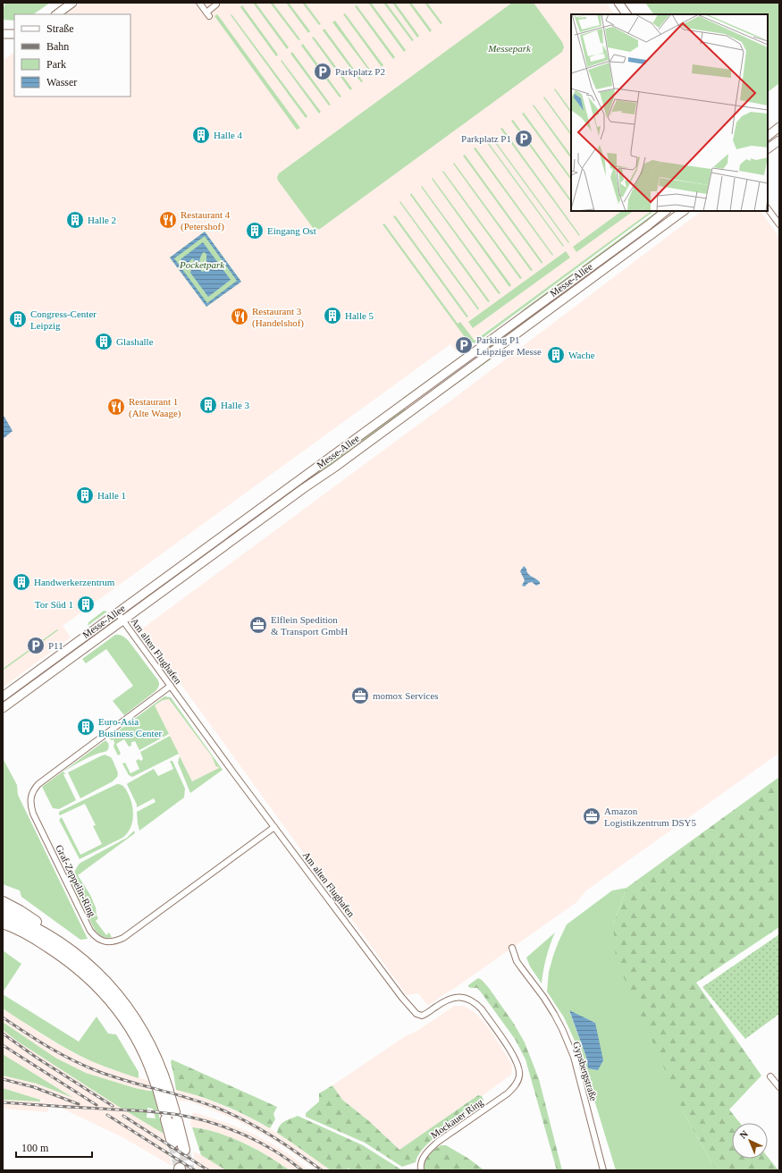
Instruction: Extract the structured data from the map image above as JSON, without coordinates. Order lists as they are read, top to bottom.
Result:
{
  "streets": {
    "main road": ["Messe-Allee"],
    "street": [
      "Am alten Flughafen",
      "Graf-Zeppelin-Ring",
      "Gypsbergstraße",
      "Mockauer Ring"
    ]
  },
  "crossings": [
    ["Messe-Allee", "Am alten Flughafen"],
    ["Am alten Flughafen", "Graf-Zeppelin-Ring"],
    ["Am alten Flughafen", "Mockauer Ring"]
  ],
  "parks": ["Messepark", "Pocketpark"],
  "places": {
    "parking": [
      "Parkplatz P2",
      "Parkplatz P1",
      "Parking P1 Leipziger Messe",
      "P11"
    ],
    "building": [
      "Halle 4",
      "Halle 2",
      "Eingang Ost",
      "Halle 5",
      "Congress-Center Leipzig",
      "Glashalle",
      "Wache",
      "Halle 3",
      "Halle 1",
      "Handwerkerzentrum",
      "Tor Süd 1",
      "Euro-Asia Business Center"
    ],
    "restaurant": ["Restaurant 4 (Petershof)", "Restaurant 3 (Handelshof)", "Restaurant 1 (Alte Waage)"],
    "office": ["Elflein Spedition & Transport GmbH", "momox Services", "Amazon Logistikzentrum DSY5"]
  },
  "legend": [
    "Straße",
    "Bahn",
    "Park",
    "Wasser"
  ],
  "scale_bar": "100 m",
  "north": "top left"
}
